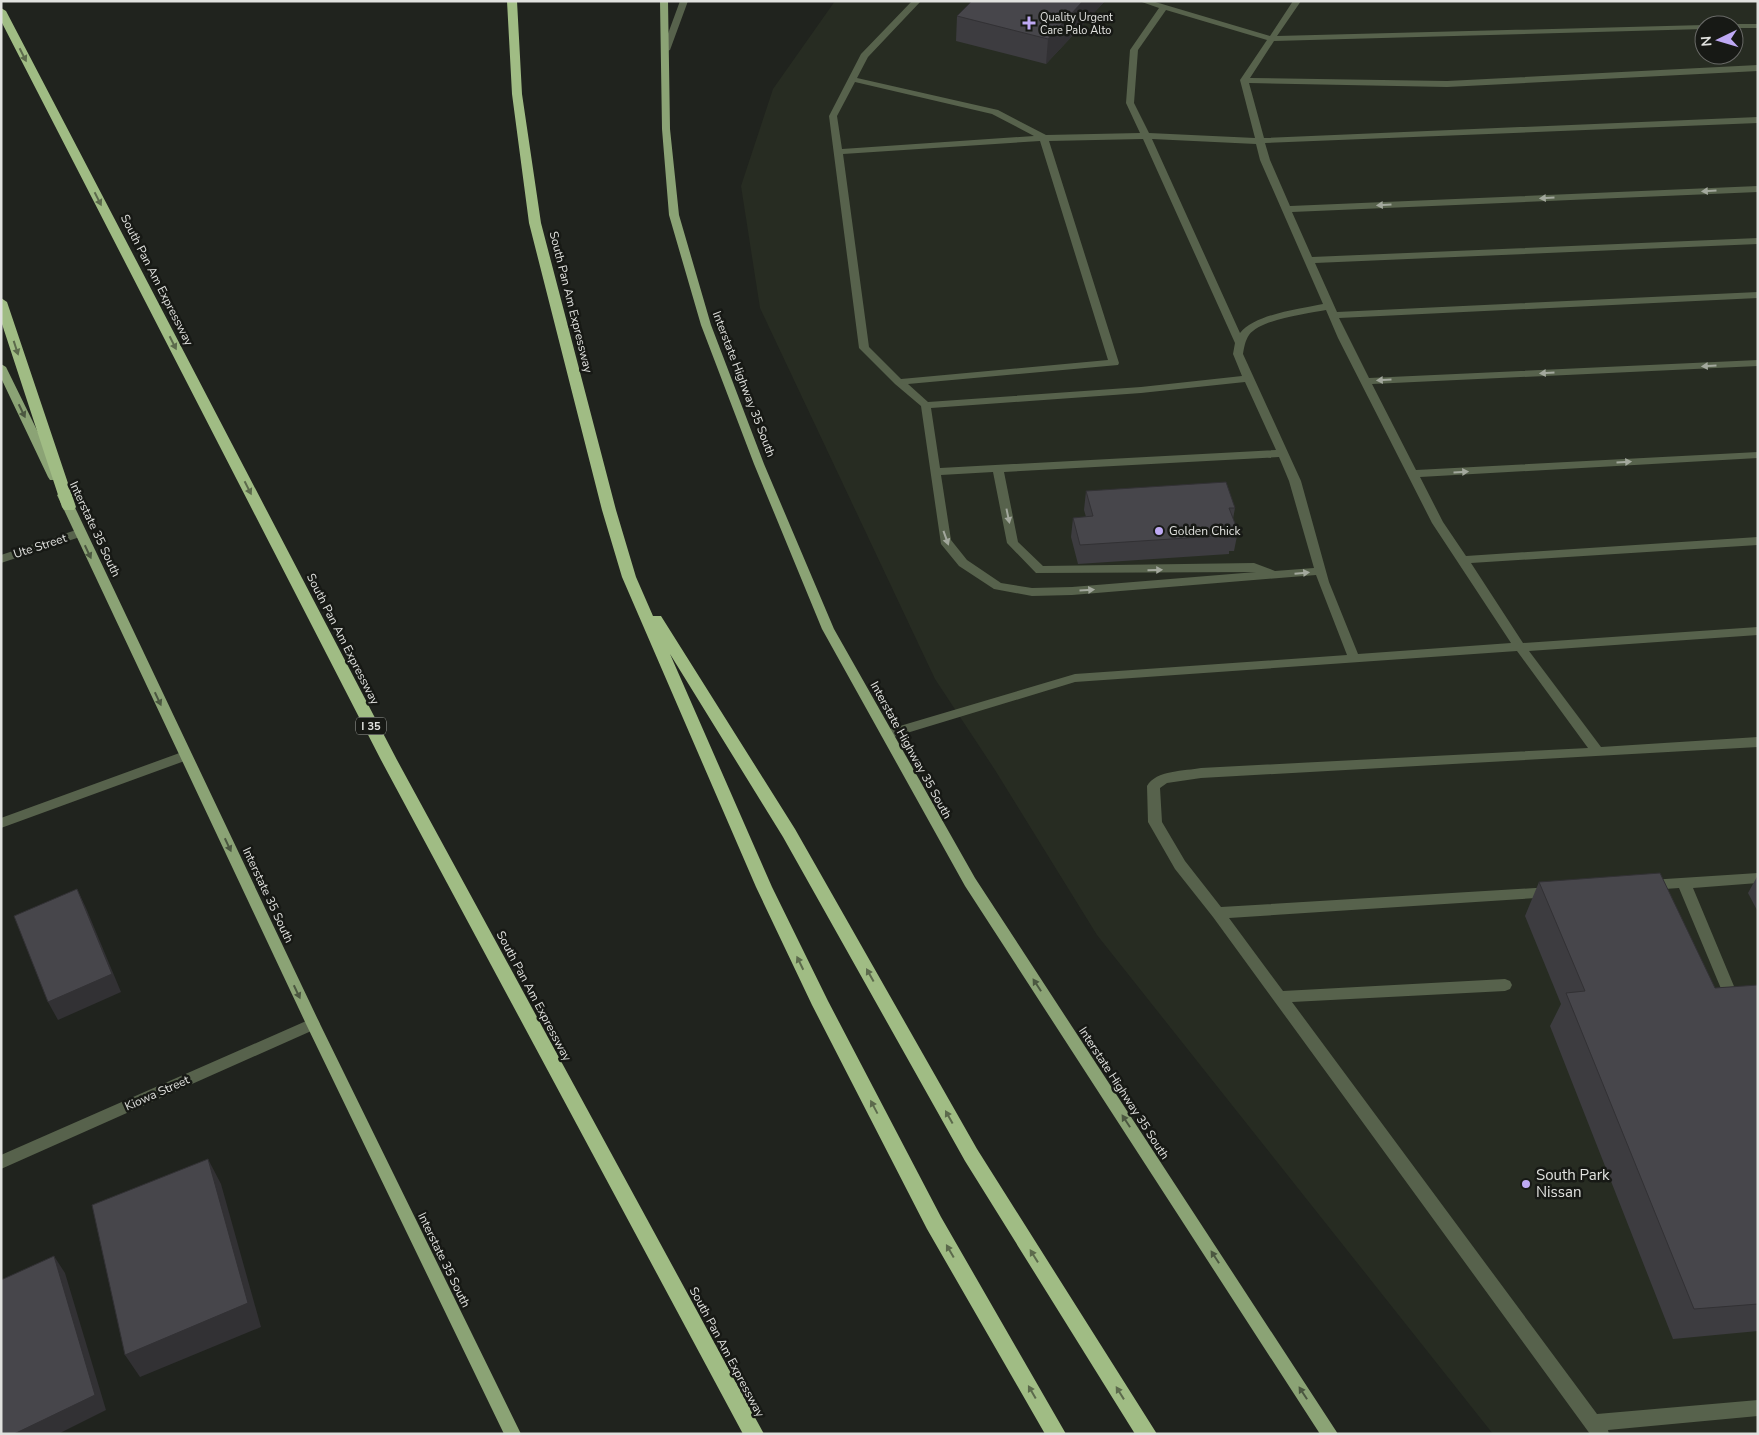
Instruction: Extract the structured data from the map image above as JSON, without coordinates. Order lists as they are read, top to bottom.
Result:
{
  "streets": {
    "highway": ["South Pan Am Expressway", "I 35"],
    "main road": ["Interstate Highway 35 South", "Interstate 35 South"],
    "street": ["Ute Street", "Kiowa Street"]
  },
  "crossings": [
    ["Interstate 35 South", "Ute Street"],
    ["Interstate 35 South", "Kiowa Street"]
  ],
  "one_way": ["Interstate Highway 35 South", "Interstate 35 South"],
  "places": {
    "health": ["Quality Urgent Care Palo Alto"],
    "other": ["Golden Chick", "South Park Nissan"]
  },
  "north": "left"
}
